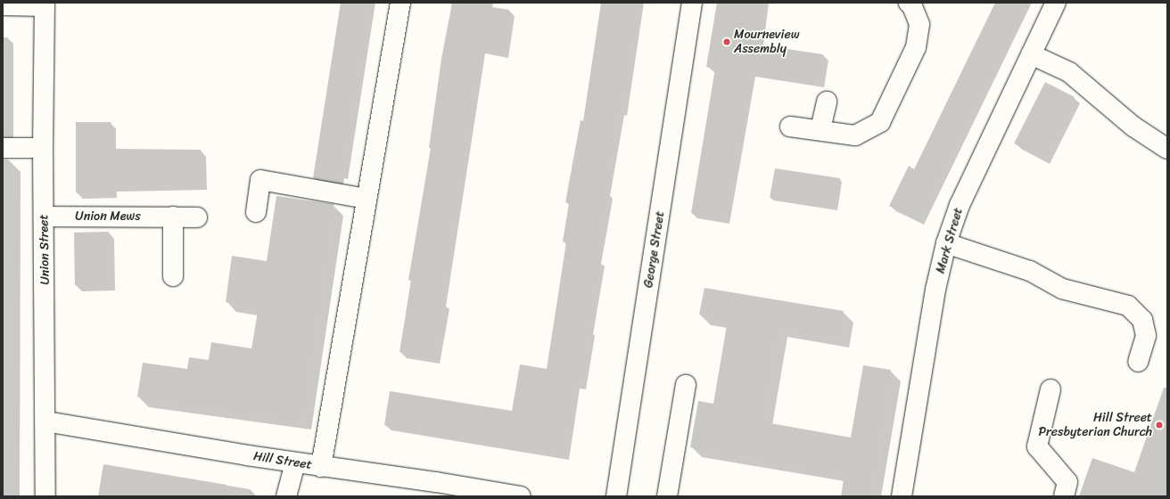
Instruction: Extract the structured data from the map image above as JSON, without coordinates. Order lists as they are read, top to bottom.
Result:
{
  "streets": {
    "street": [
      "Union Mews",
      "Mark Street",
      "Union Street",
      "George Street",
      "Hill Street"
    ]
  },
  "crossings": [
    ["Union Mews", "Union Street"],
    ["Union Street", "Hill Street"]
  ],
  "places": ["Mourneview Assembly", "Hill Street Presbyterian Church"]
}
